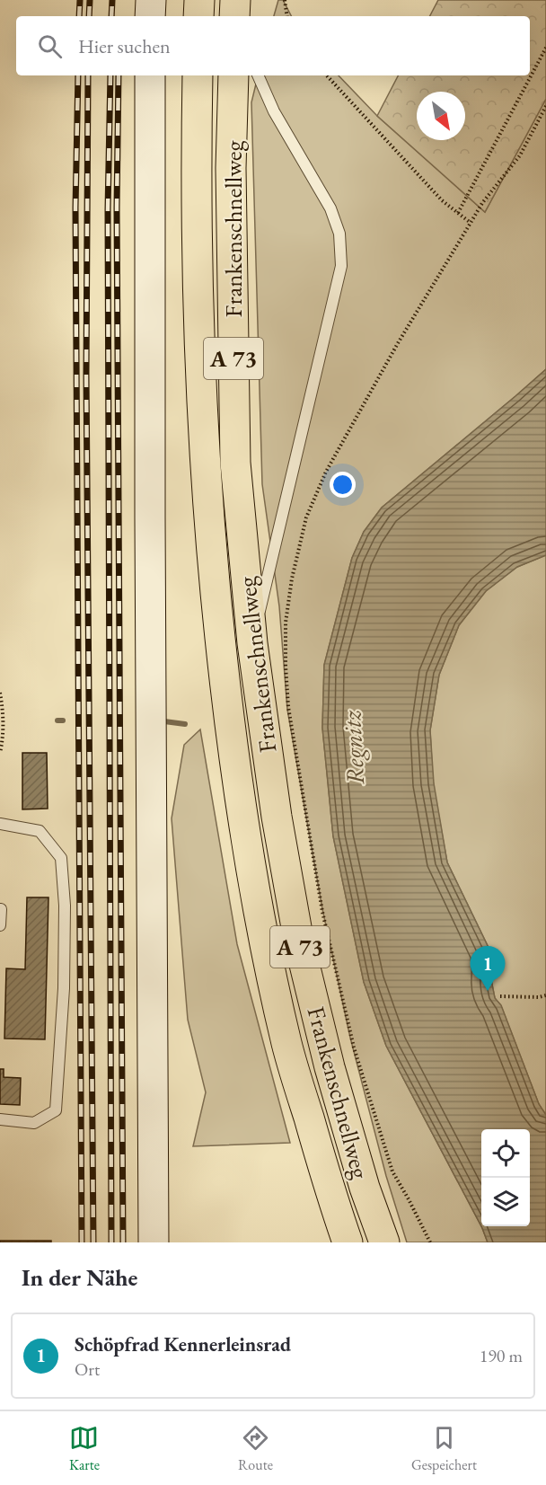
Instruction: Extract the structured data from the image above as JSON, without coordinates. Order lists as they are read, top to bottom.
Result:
{
  "streets": {
    "highway": ["Frankenschnellweg", "A 73"]
  },
  "water": ["Regnitz"],
  "north": "bottom right",
  "page": {
    "search": "Hier suchen",
    "pins": "1",
    "heading": "In der Nähe",
    "list": [
      {
        "mark": "1",
        "name": "Schöpfrad Kennerleinsrad",
        "note": "Ort",
        "value": "190 m"
      }
    ],
    "nav": ["Karte", "Route", "Gespeichert"]
  }
}
